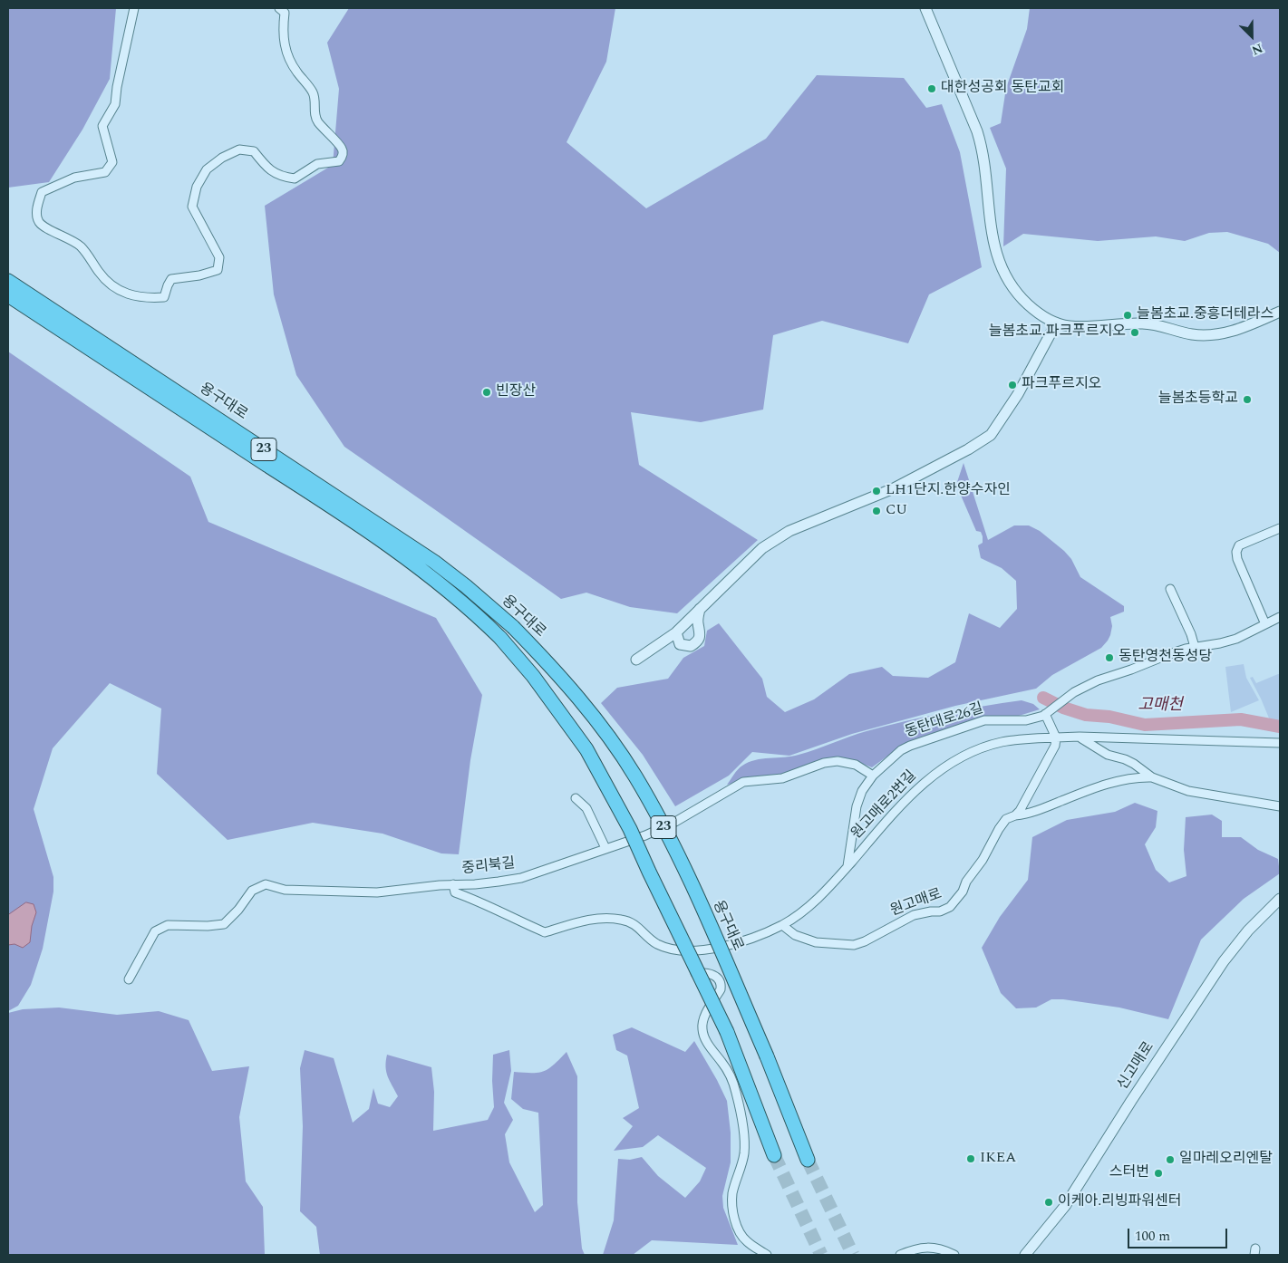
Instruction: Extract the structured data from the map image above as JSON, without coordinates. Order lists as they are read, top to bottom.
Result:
{
  "streets": {
    "highway": ["용구대로", "23"],
    "street": [
      "동탄대로26길",
      "원고매로2번길",
      "중리북길",
      "원고매로",
      "신고매로"
    ]
  },
  "crossings": [
    ["동탄대로26길", "원고매로2번길"],
    ["동탄대로26길", "중리북길"],
    ["원고매로2번길", "원고매로"]
  ],
  "water": ["고매천"],
  "places": [
    "대한성공회 동탄교회",
    "늘봄초교.중흥더테라스",
    "늘봄초교.파크푸르지오",
    "파크푸르지오",
    "빈장산",
    "늘봄초등학교",
    "LH1단지.한양수자인",
    "CU",
    "동탄영천동성당",
    "IKEA",
    "일마레오리엔탈",
    "스터번",
    "이케아.리빙파워센터"
  ],
  "scale_bar": "100 m",
  "north": "bottom right"
}
